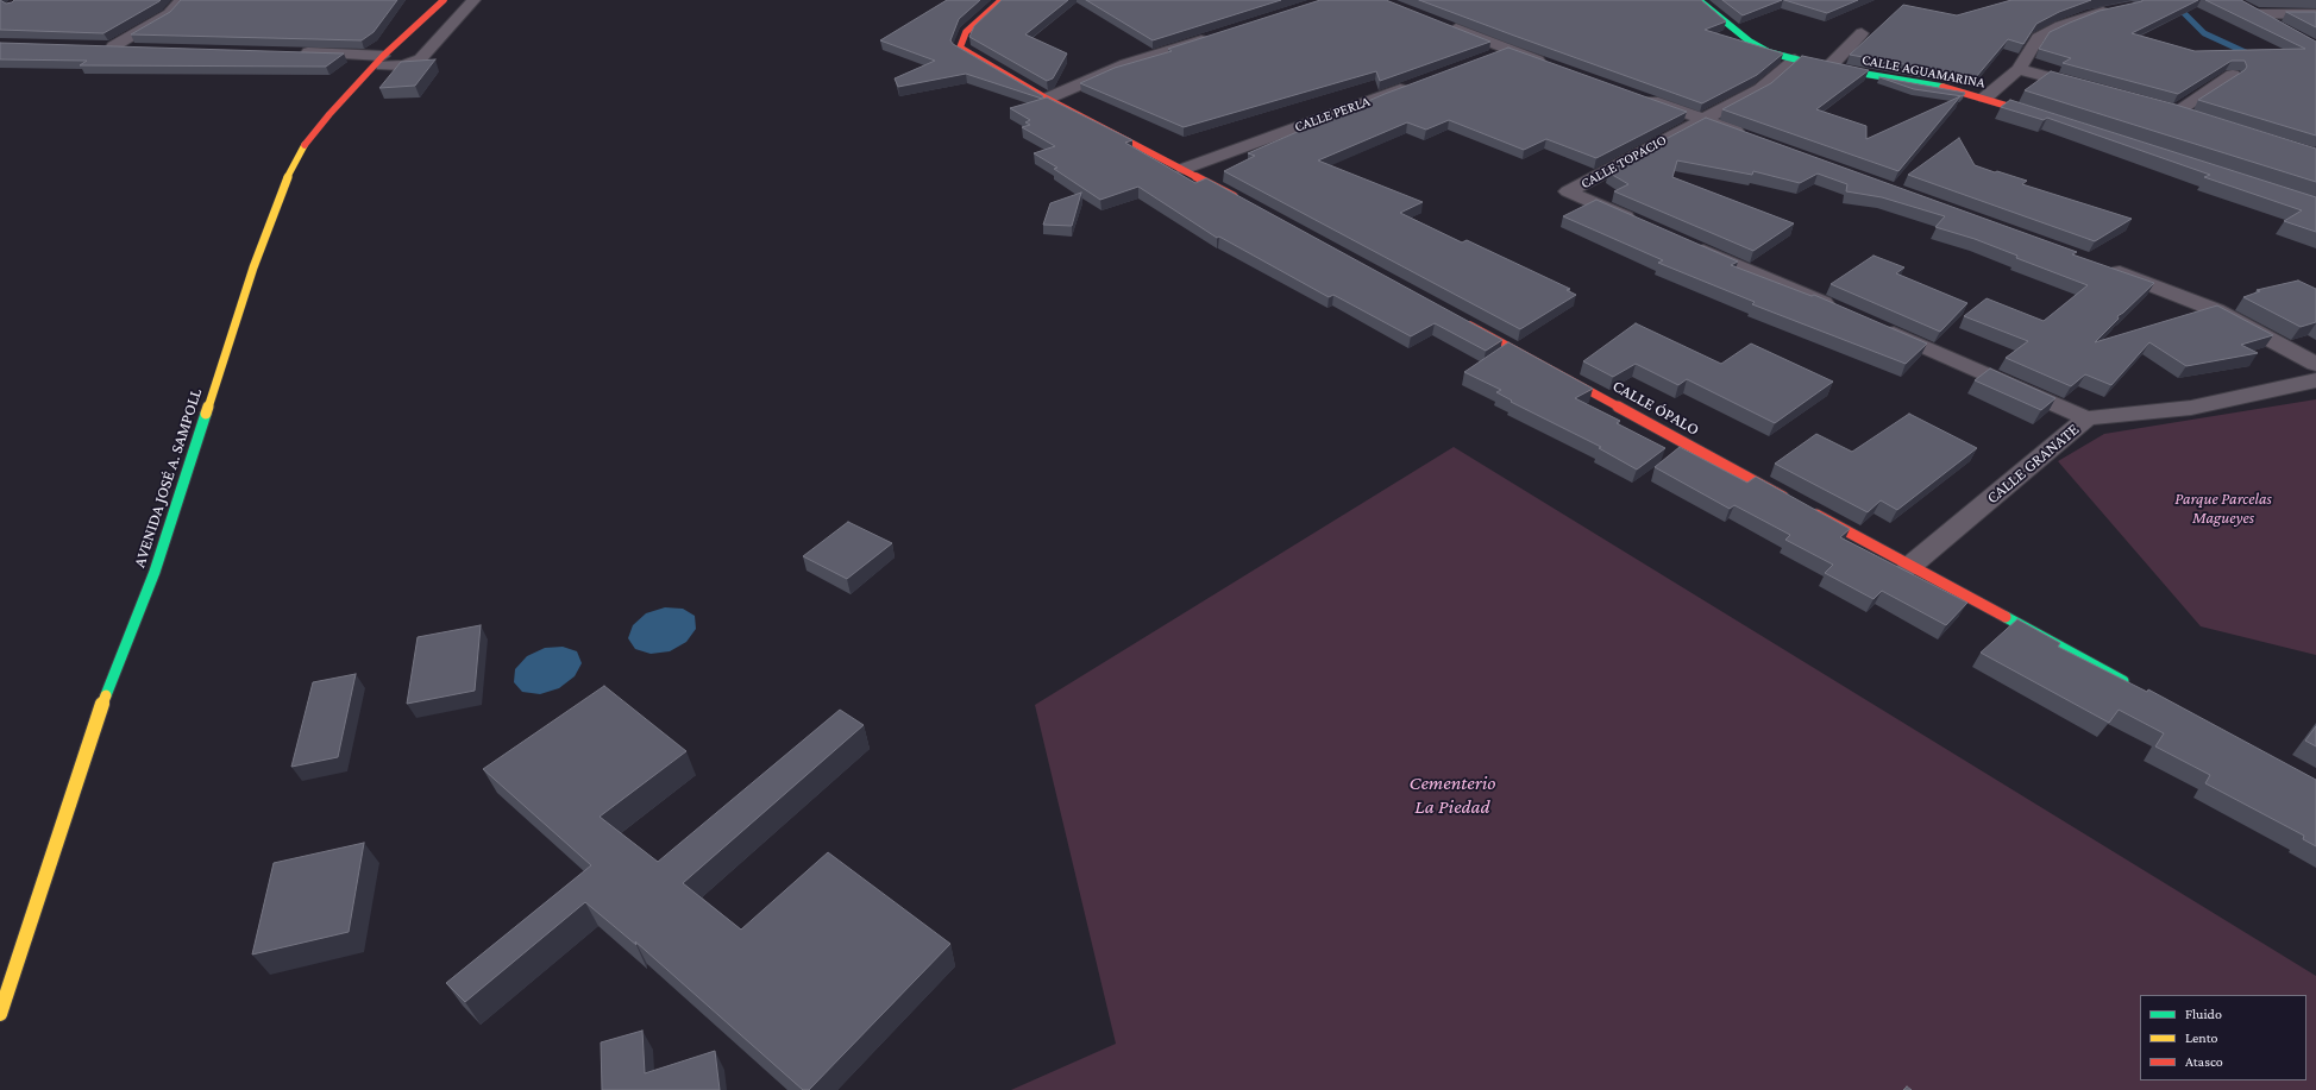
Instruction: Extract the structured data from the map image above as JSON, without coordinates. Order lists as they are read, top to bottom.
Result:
{
  "streets": {
    "street": [
      "CALLE AGUAMARINA",
      "CALLE PERLA",
      "CALLE TOPACIO",
      "CALLE ÓPALO",
      "CALLE GRANATE",
      "AVENIDA JOSÉ A. SAMPOLL"
    ]
  },
  "crossings": [
    ["CALLE AGUAMARINA", "CALLE TOPACIO"],
    ["CALLE ÓPALO", "CALLE GRANATE"]
  ],
  "parks": ["Parque Parcelas Magueyes", "Cementerio La Piedad"],
  "legend": ["Fluido", "Lento", "Atasco"]
}
